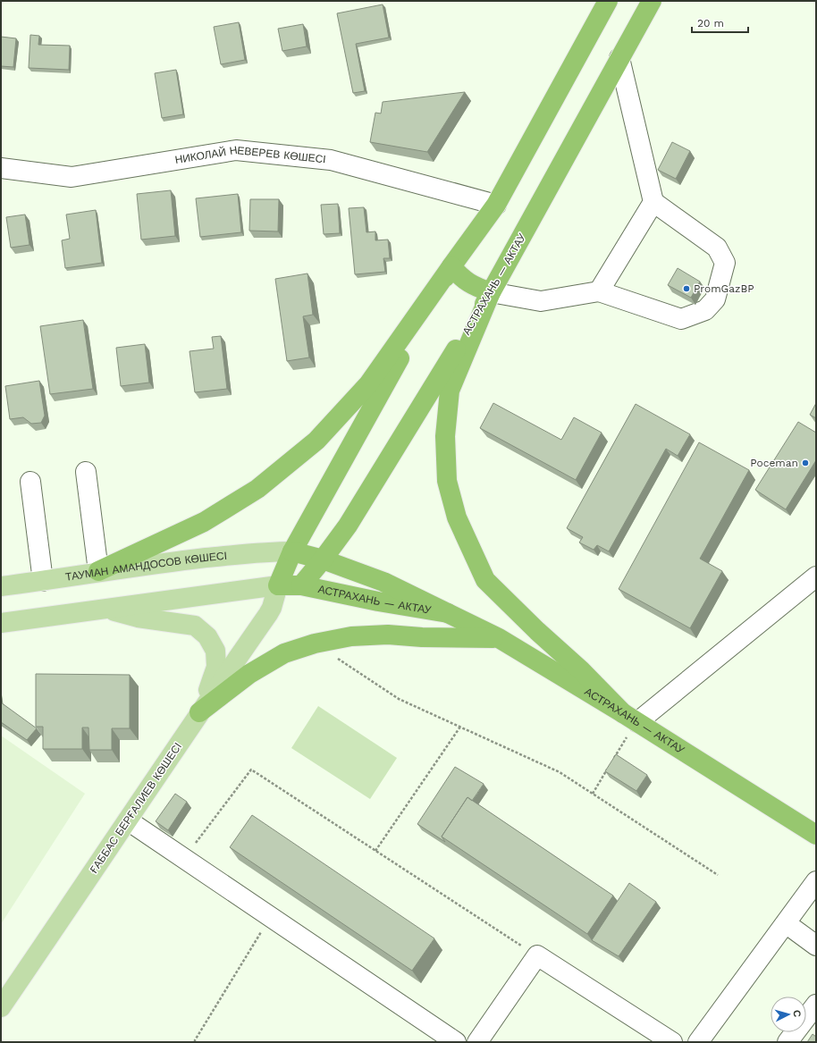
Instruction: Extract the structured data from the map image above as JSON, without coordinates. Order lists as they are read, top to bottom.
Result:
{
  "streets": {
    "highway": ["АСТРАХАНЬ — АКТАУ"],
    "main road": ["ТАУМАН АМАНДОСОВ КӨШЕСІ", "ҒАББАС БЕРҒАЛИЕВ КӨШЕСІ"],
    "street": ["НИКОЛАЙ НЕВЕРЕВ КӨШЕСІ"]
  },
  "crossings": [
    ["АСТРАХАНЬ — АКТАУ", "ТАУМАН АМАНДОСОВ КӨШЕСІ"],
    ["АСТРАХАНЬ — АКТАУ", "ҒАББАС БЕРҒАЛИЕВ КӨШЕСІ"]
  ],
  "places": ["PromGazBP", "Poceman"],
  "scale_bar": "20 m",
  "north": "right"
}
